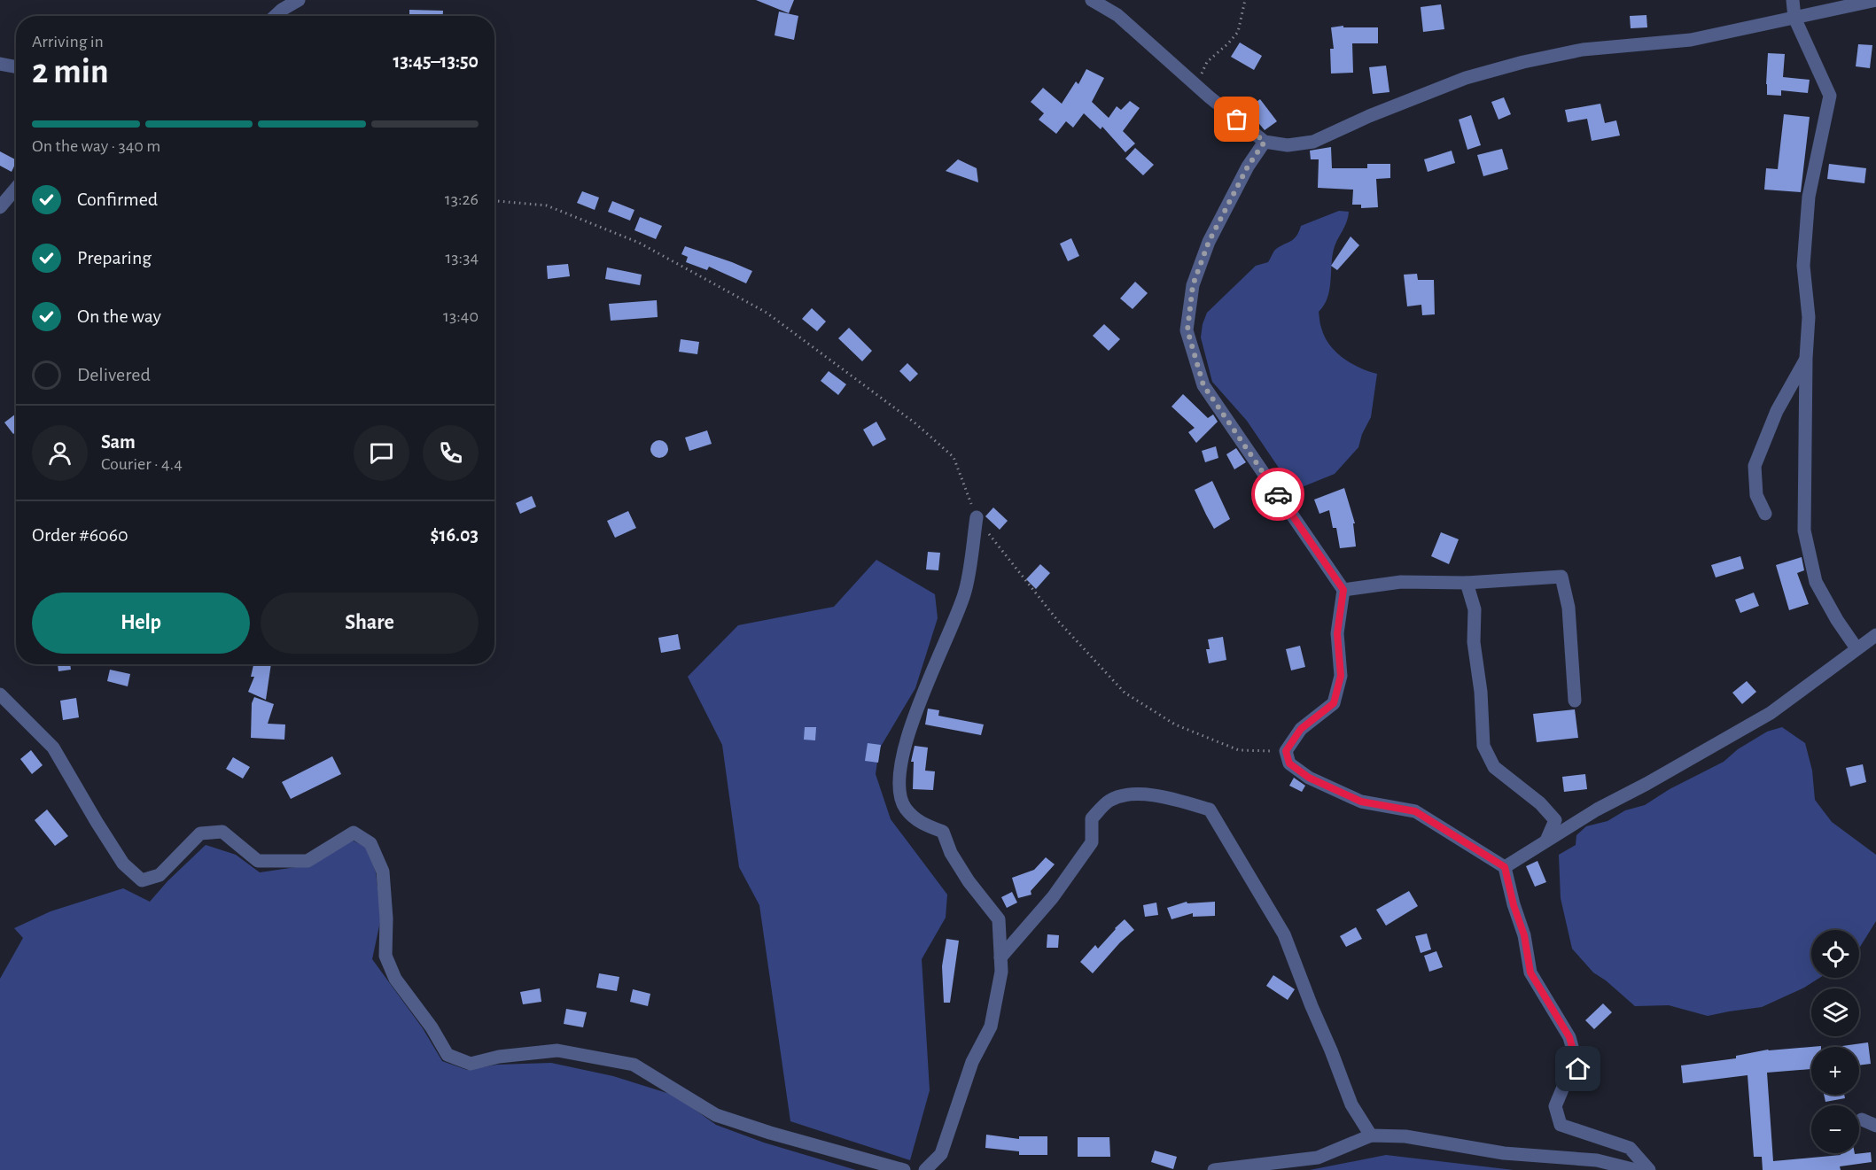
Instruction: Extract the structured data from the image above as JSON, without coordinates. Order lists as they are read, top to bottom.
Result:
{
  "page": {
    "heading": ["2 min", "Arriving in", "13:45–13:50"],
    "panel": [
      "Sam",
      "Courier · 4.4",
      "Order #6060",
      "$16.03"
    ],
    "bar": "On the way · 340 m",
    "list": [
      ["Confirmed", "13:26"],
      ["Preparing", "13:34"],
      ["On the way", "13:40"],
      "Delivered"
    ],
    "buttons": ["Help", "Share"],
    "map_buttons": ["+", "−"]
  }
}
